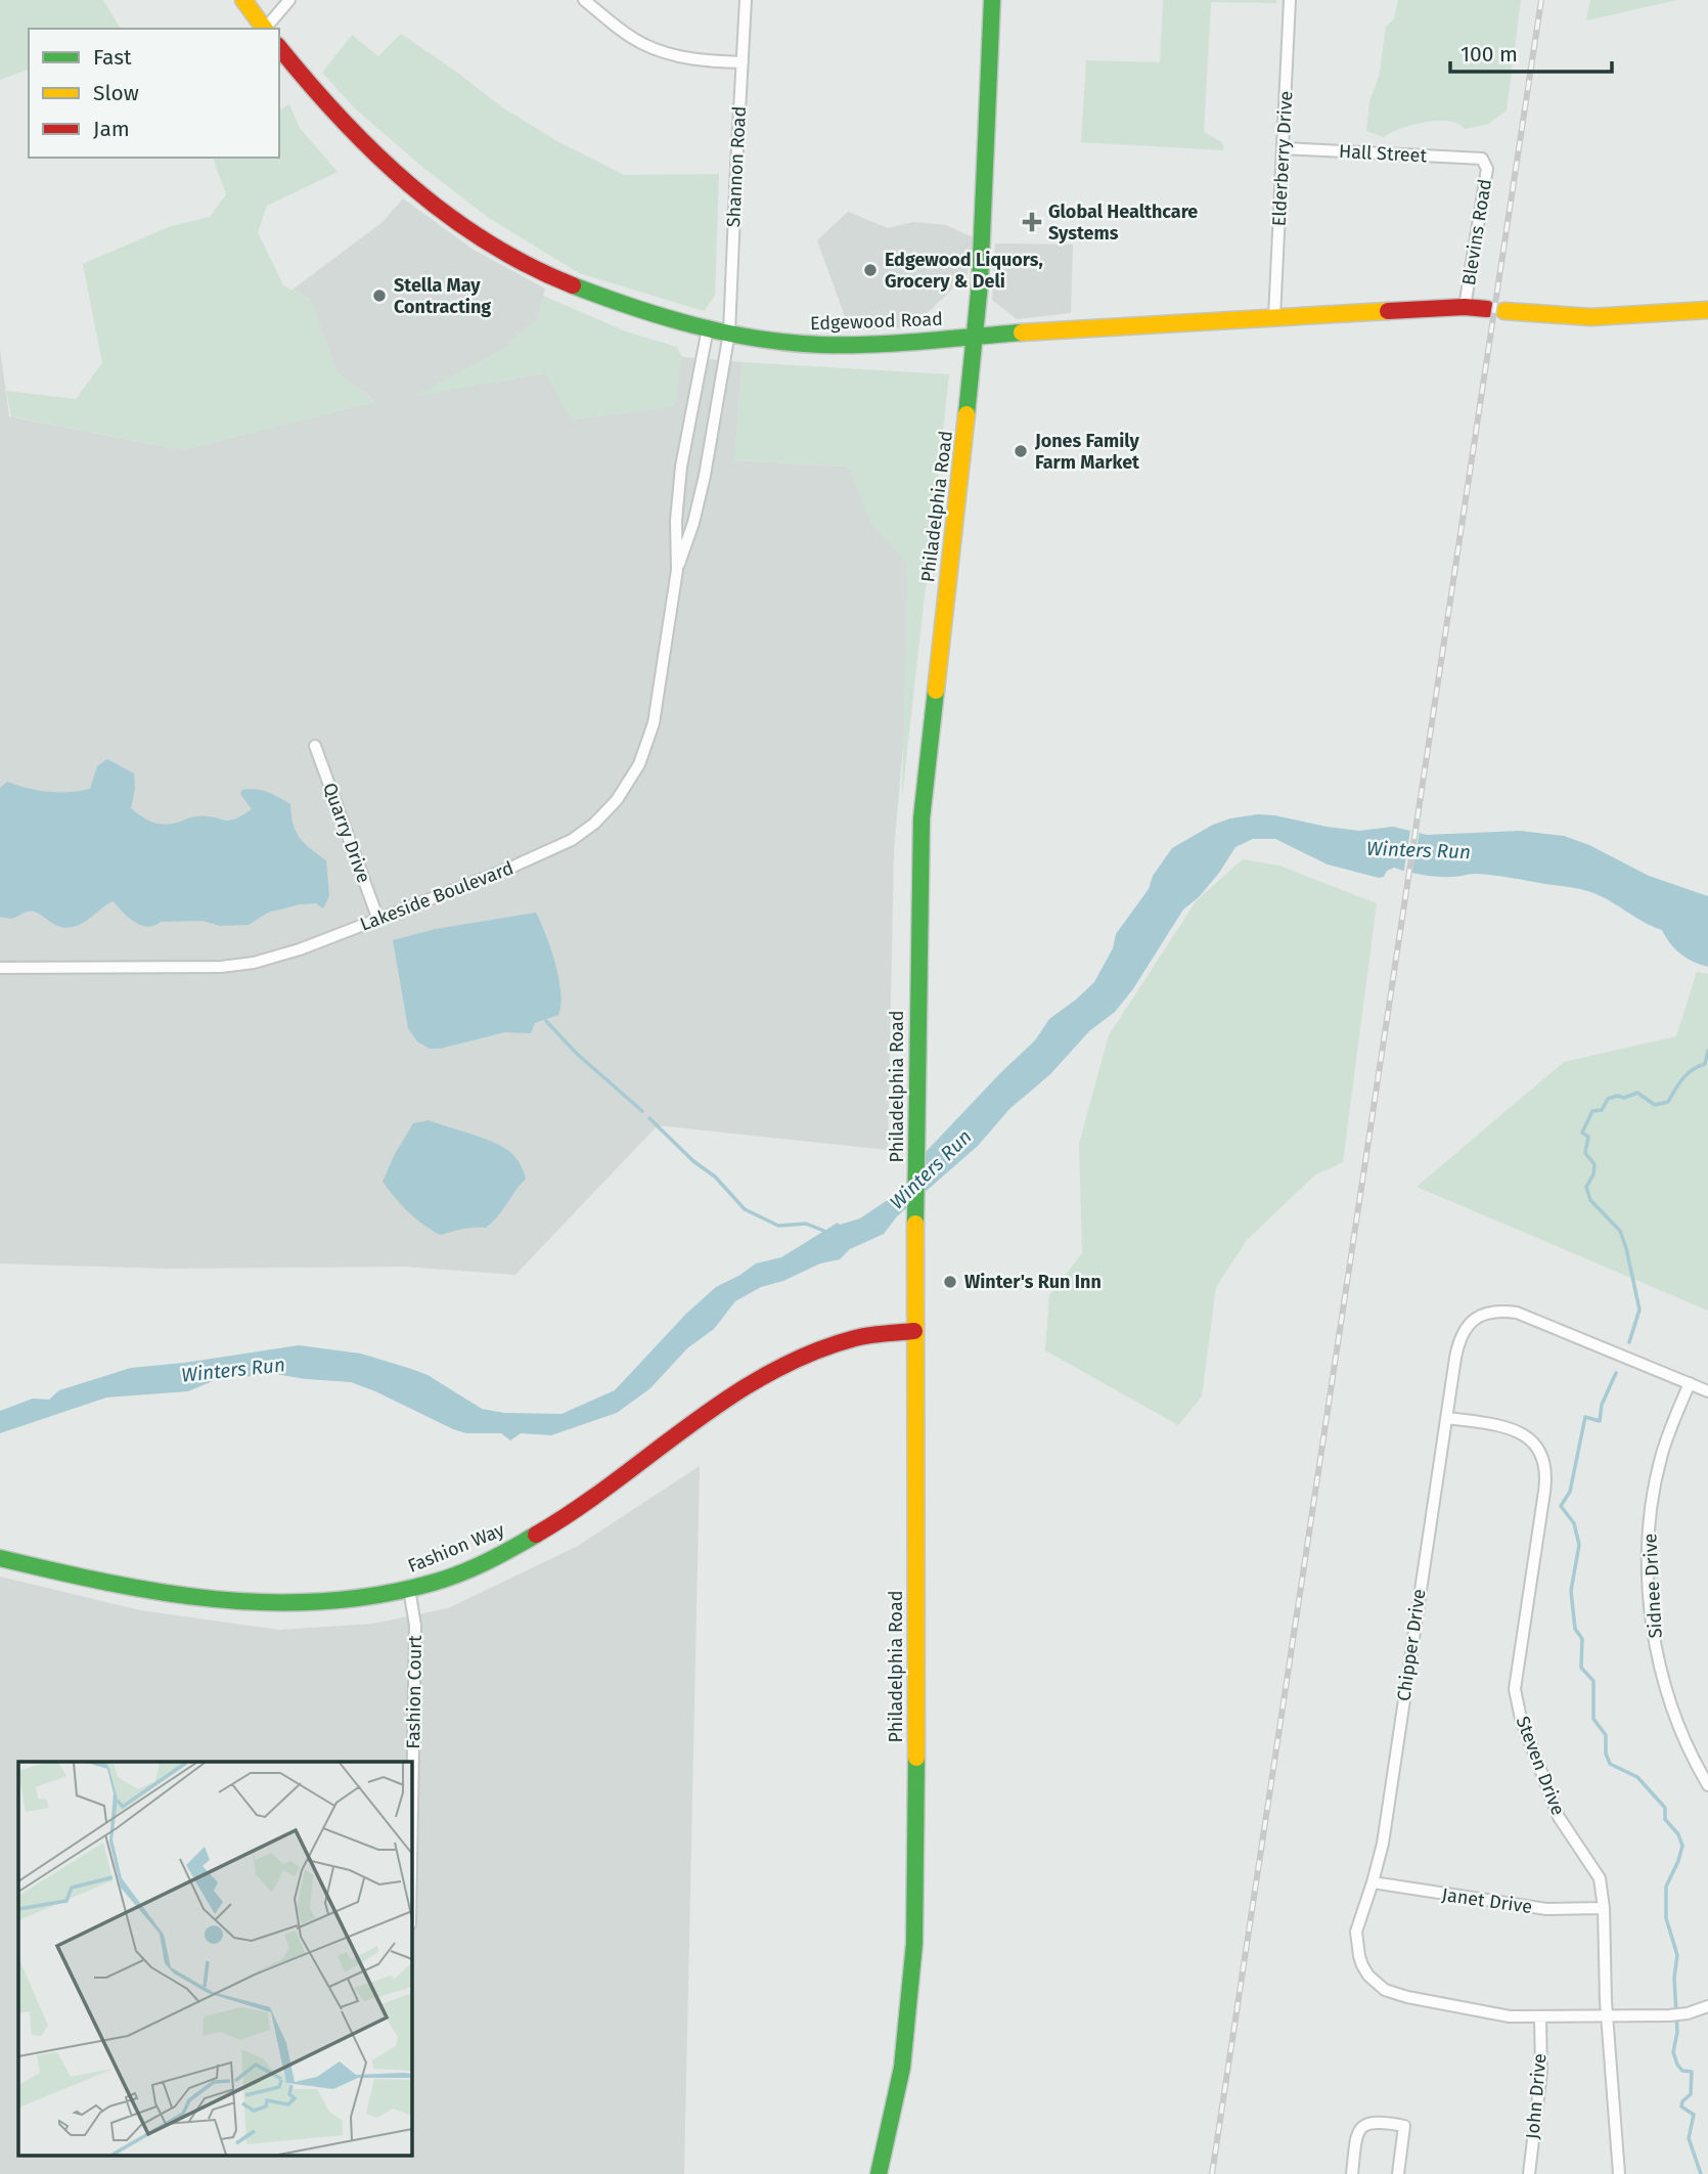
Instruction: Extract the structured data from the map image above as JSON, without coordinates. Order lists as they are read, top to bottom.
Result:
{
  "streets": {
    "street": [
      "Hall Street",
      "Elderberry Drive",
      "Shannon Road",
      "Blevins Road",
      "Edgewood Road",
      "Philadelphia Road",
      "Quarry Drive",
      "Lakeside Boulevard",
      "Fashion Way",
      "Sidnee Drive",
      "Chipper Drive",
      "Fashion Court",
      "Steven Drive",
      "Janet Drive",
      "John Drive"
    ]
  },
  "crossings": [
    ["Hall Street", "Elderberry Drive"],
    ["Hall Street", "Blevins Road"],
    ["Elderberry Drive", "Edgewood Road"],
    ["Shannon Road", "Edgewood Road"],
    ["Shannon Road", "Lakeside Boulevard"],
    ["Blevins Road", "Edgewood Road"],
    ["Edgewood Road", "Philadelphia Road"],
    ["Edgewood Road", "Lakeside Boulevard"],
    ["Philadelphia Road", "Fashion Way"],
    ["Quarry Drive", "Lakeside Boulevard"],
    ["Fashion Way", "Fashion Court"],
    ["Sidnee Drive", "Chipper Drive"],
    ["Chipper Drive", "Steven Drive"],
    ["Chipper Drive", "Janet Drive"],
    ["Chipper Drive", "John Drive"],
    ["Steven Drive", "Janet Drive"]
  ],
  "water": ["Winters Run"],
  "places": {
    "health": ["Global Healthcare Systems"],
    "other": [
      "Edgewood Liquors, Grocery & Deli",
      "Stella May Contracting",
      "Jones Family Farm Market",
      "Winter's Run Inn"
    ]
  },
  "legend": ["Fast", "Slow", "Jam"],
  "scale_bar": "100 m"
}
